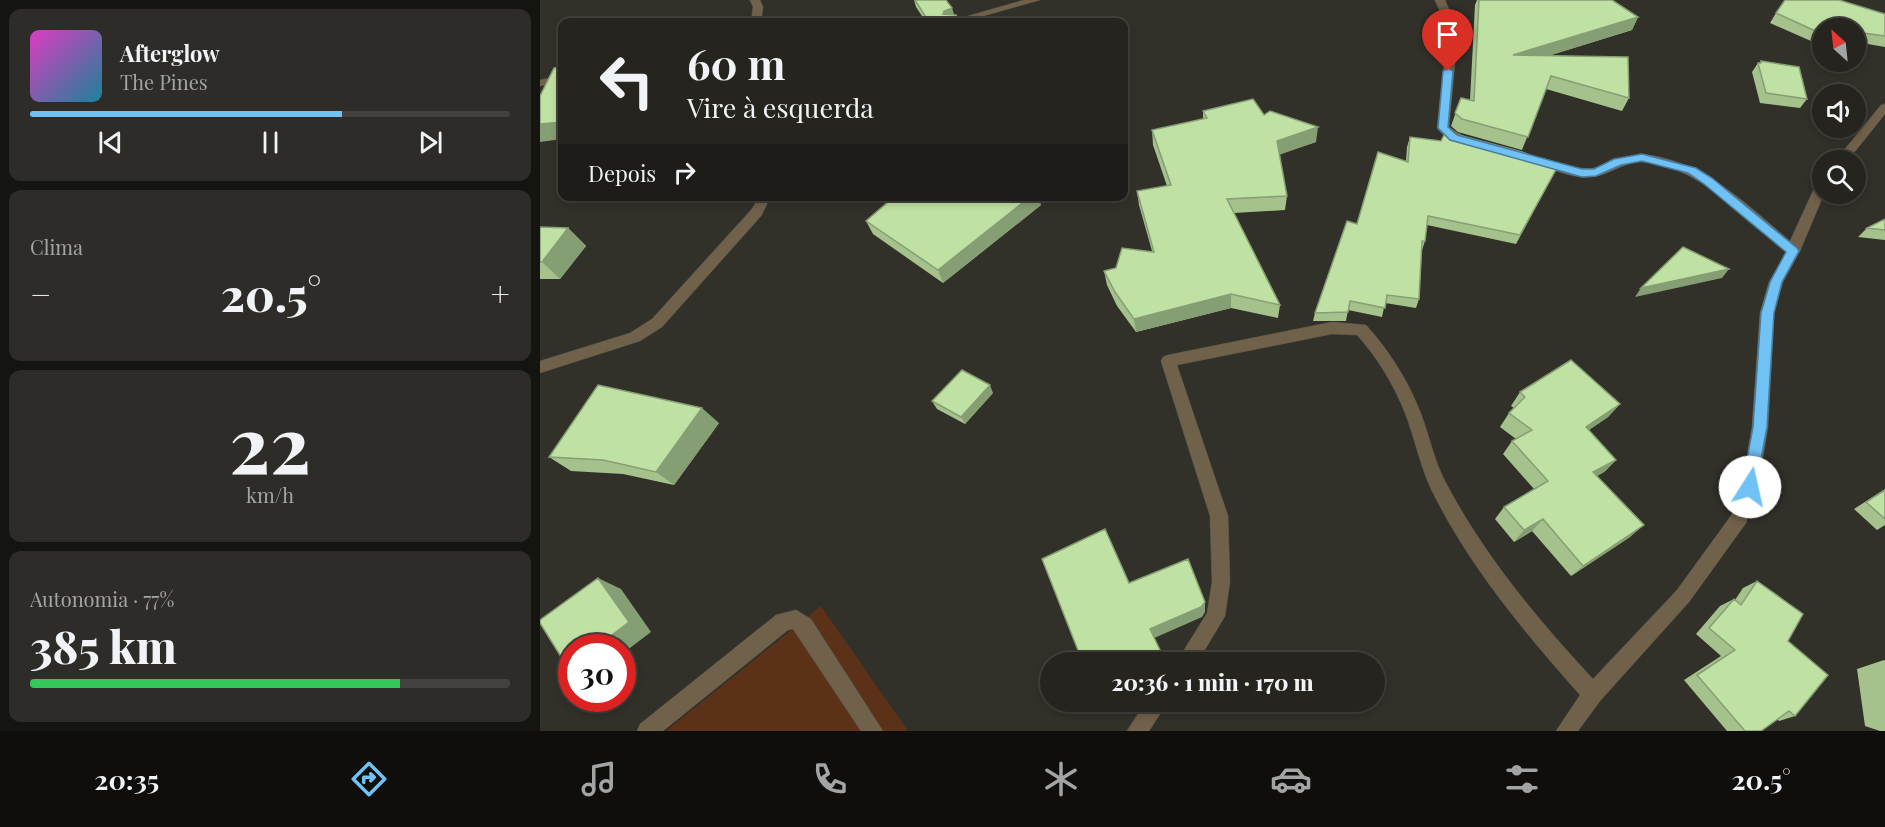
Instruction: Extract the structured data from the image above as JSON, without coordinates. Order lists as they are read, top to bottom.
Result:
{
  "north": "top left",
  "page": {
    "turn": ["60 m", "Vire à esquerda"],
    "song": ["Afterglow", "The Pines"],
    "then": "Depois",
    "tile": [
      "Clima",
      ["22", "km/h"],
      ["Autonomia · 77%", "385 km"]
    ],
    "heat": ["−", "20.5°", "+"],
    "limit": "30",
    "trip": "20:36 · 1 min · 170 m",
    "tabs": ["20:35", "20.5°"]
  }
}
